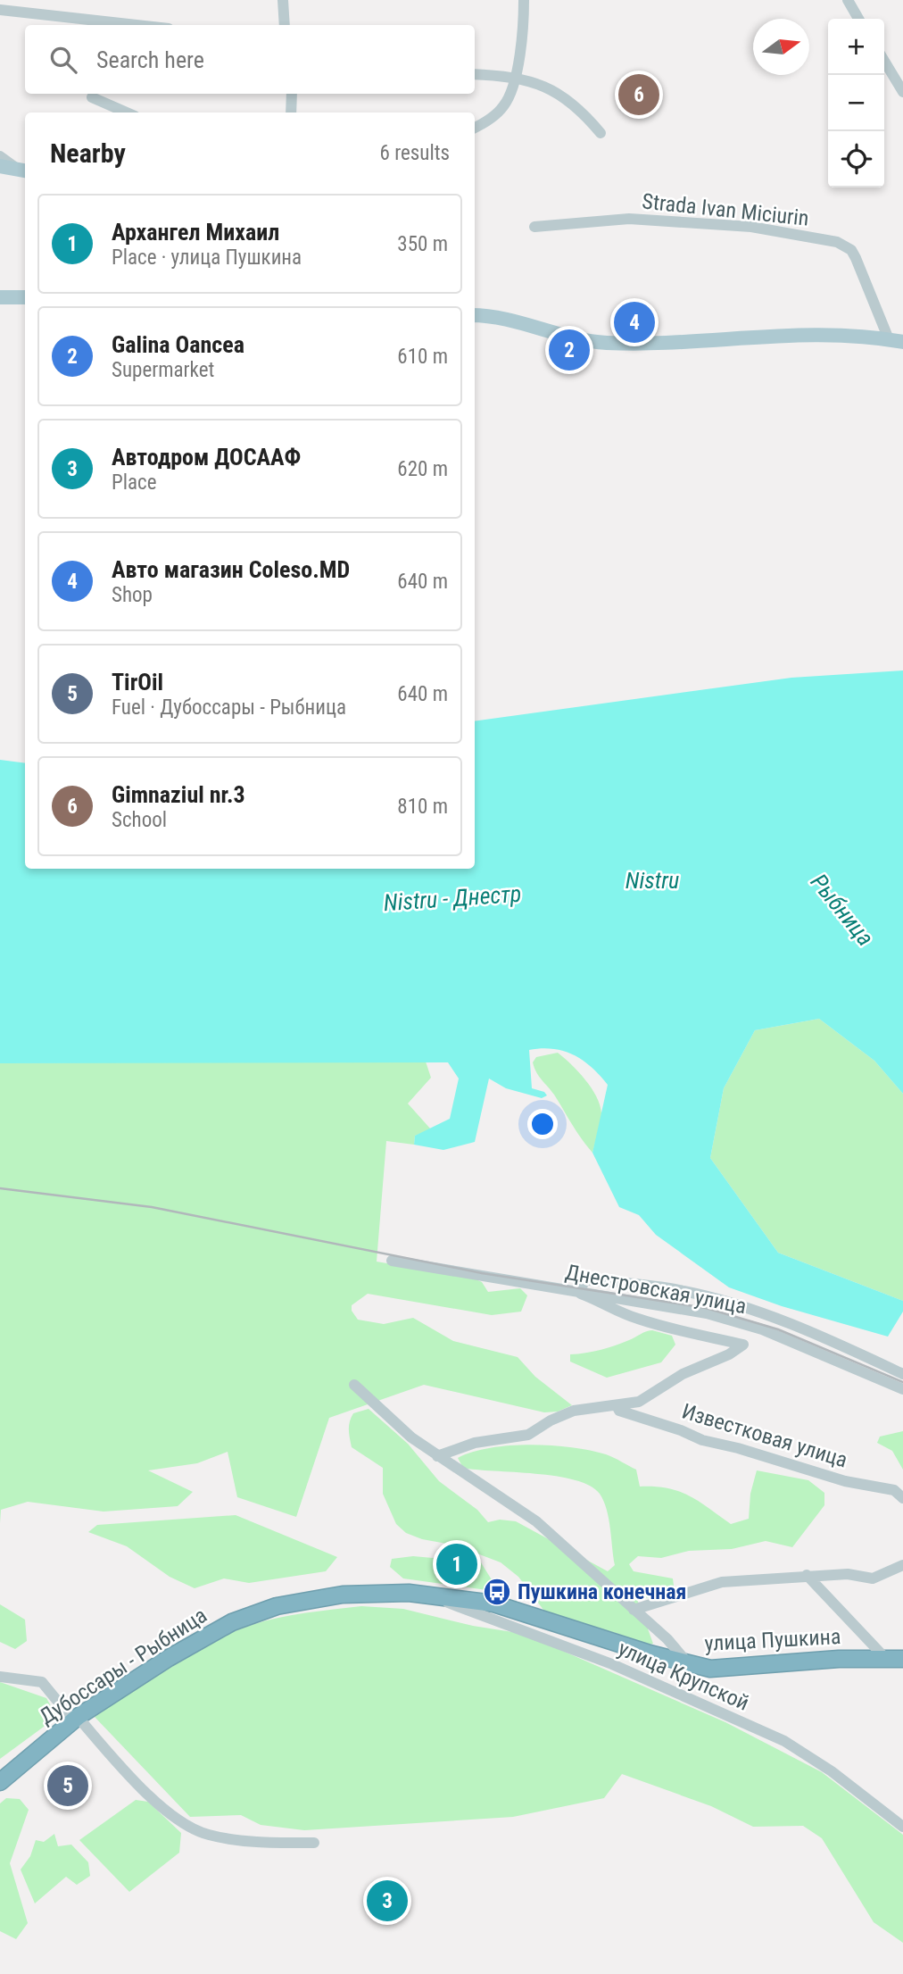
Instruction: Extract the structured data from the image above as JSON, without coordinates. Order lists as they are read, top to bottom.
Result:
{
  "streets": {
    "highway": ["улица Пушкина", "Дубоссары - Рыбница"],
    "street": [
      "Strada Ivan Miciurin",
      "Днестровская улица",
      "Известковая улица",
      "улица Крупской"
    ]
  },
  "crossings": [
    ["Днестровская улица", "Известковая улица"],
    ["улица Пушкина", "Дубоссары - Рыбница"],
    ["улица Пушкина", "улица Крупской"],
    ["Дубоссары - Рыбница", "улица Крупской"]
  ],
  "water": ["Nistru", "Nistru - Днестр", "Рыбница"],
  "places": {
    "bus stop": ["Пушкина конечная"]
  },
  "north": "right",
  "page": {
    "map_buttons": ["+", "−"],
    "search": "Search here",
    "pins": [
      "6",
      "4",
      "2",
      "1",
      "5",
      "3"
    ],
    "heading": ["Nearby", "6 results"],
    "list": [
      {
        "mark": "1",
        "name": "Архангел Михаил",
        "note": "Place · улица Пушкина",
        "value": "350 m"
      },
      {
        "mark": "2",
        "name": "Galina Oancea",
        "note": "Supermarket",
        "value": "610 m"
      },
      {
        "mark": "3",
        "name": "Автодром ДОСААФ",
        "note": "Place",
        "value": "620 m"
      },
      {
        "mark": "4",
        "name": "Авто магазин Coleso.MD",
        "note": "Shop",
        "value": "640 m"
      },
      {
        "mark": "5",
        "name": "TirOil",
        "note": "Fuel · Дубоссары - Рыбница",
        "value": "640 m"
      },
      {
        "mark": "6",
        "name": "Gimnaziul nr.3",
        "note": "School",
        "value": "810 m"
      }
    ]
  }
}
